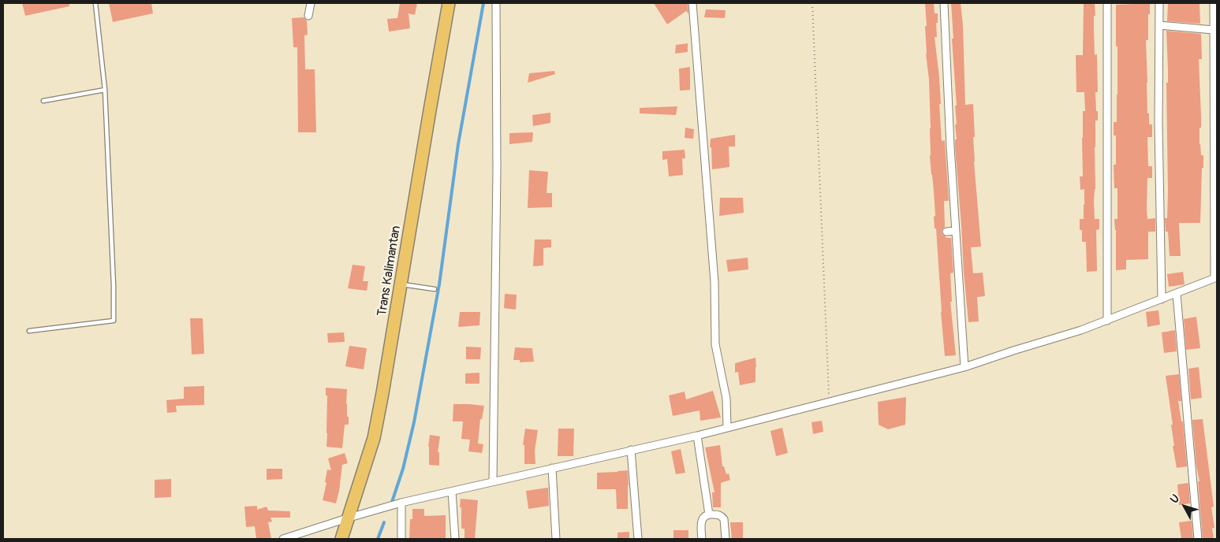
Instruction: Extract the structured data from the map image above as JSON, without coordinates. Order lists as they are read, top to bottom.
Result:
{
  "streets": {
    "highway": ["Trans Kalimantan"]
  },
  "north": "top left"
}
